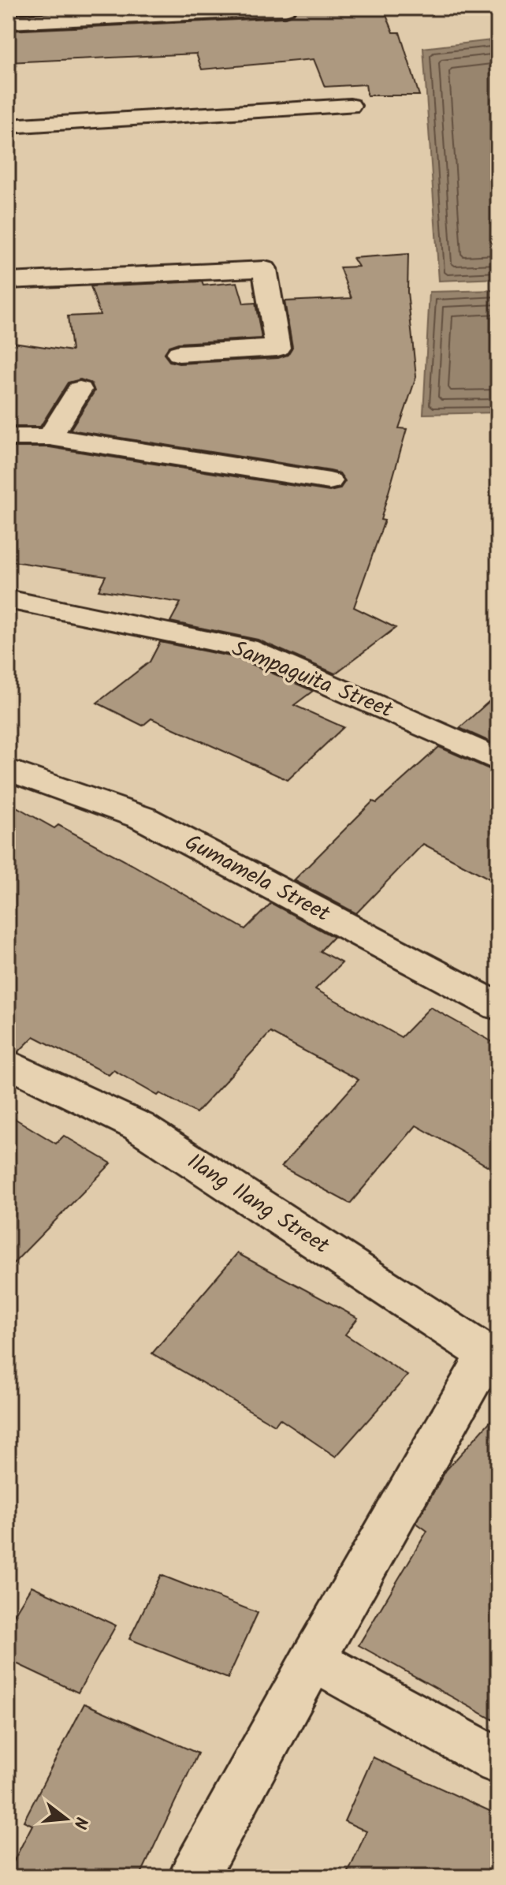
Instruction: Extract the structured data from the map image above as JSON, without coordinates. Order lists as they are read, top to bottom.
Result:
{
  "streets": {
    "street": ["Sampaguita Street", "Gumamela Street", "Ilang Ilang Street"]
  },
  "north": "right"
}
